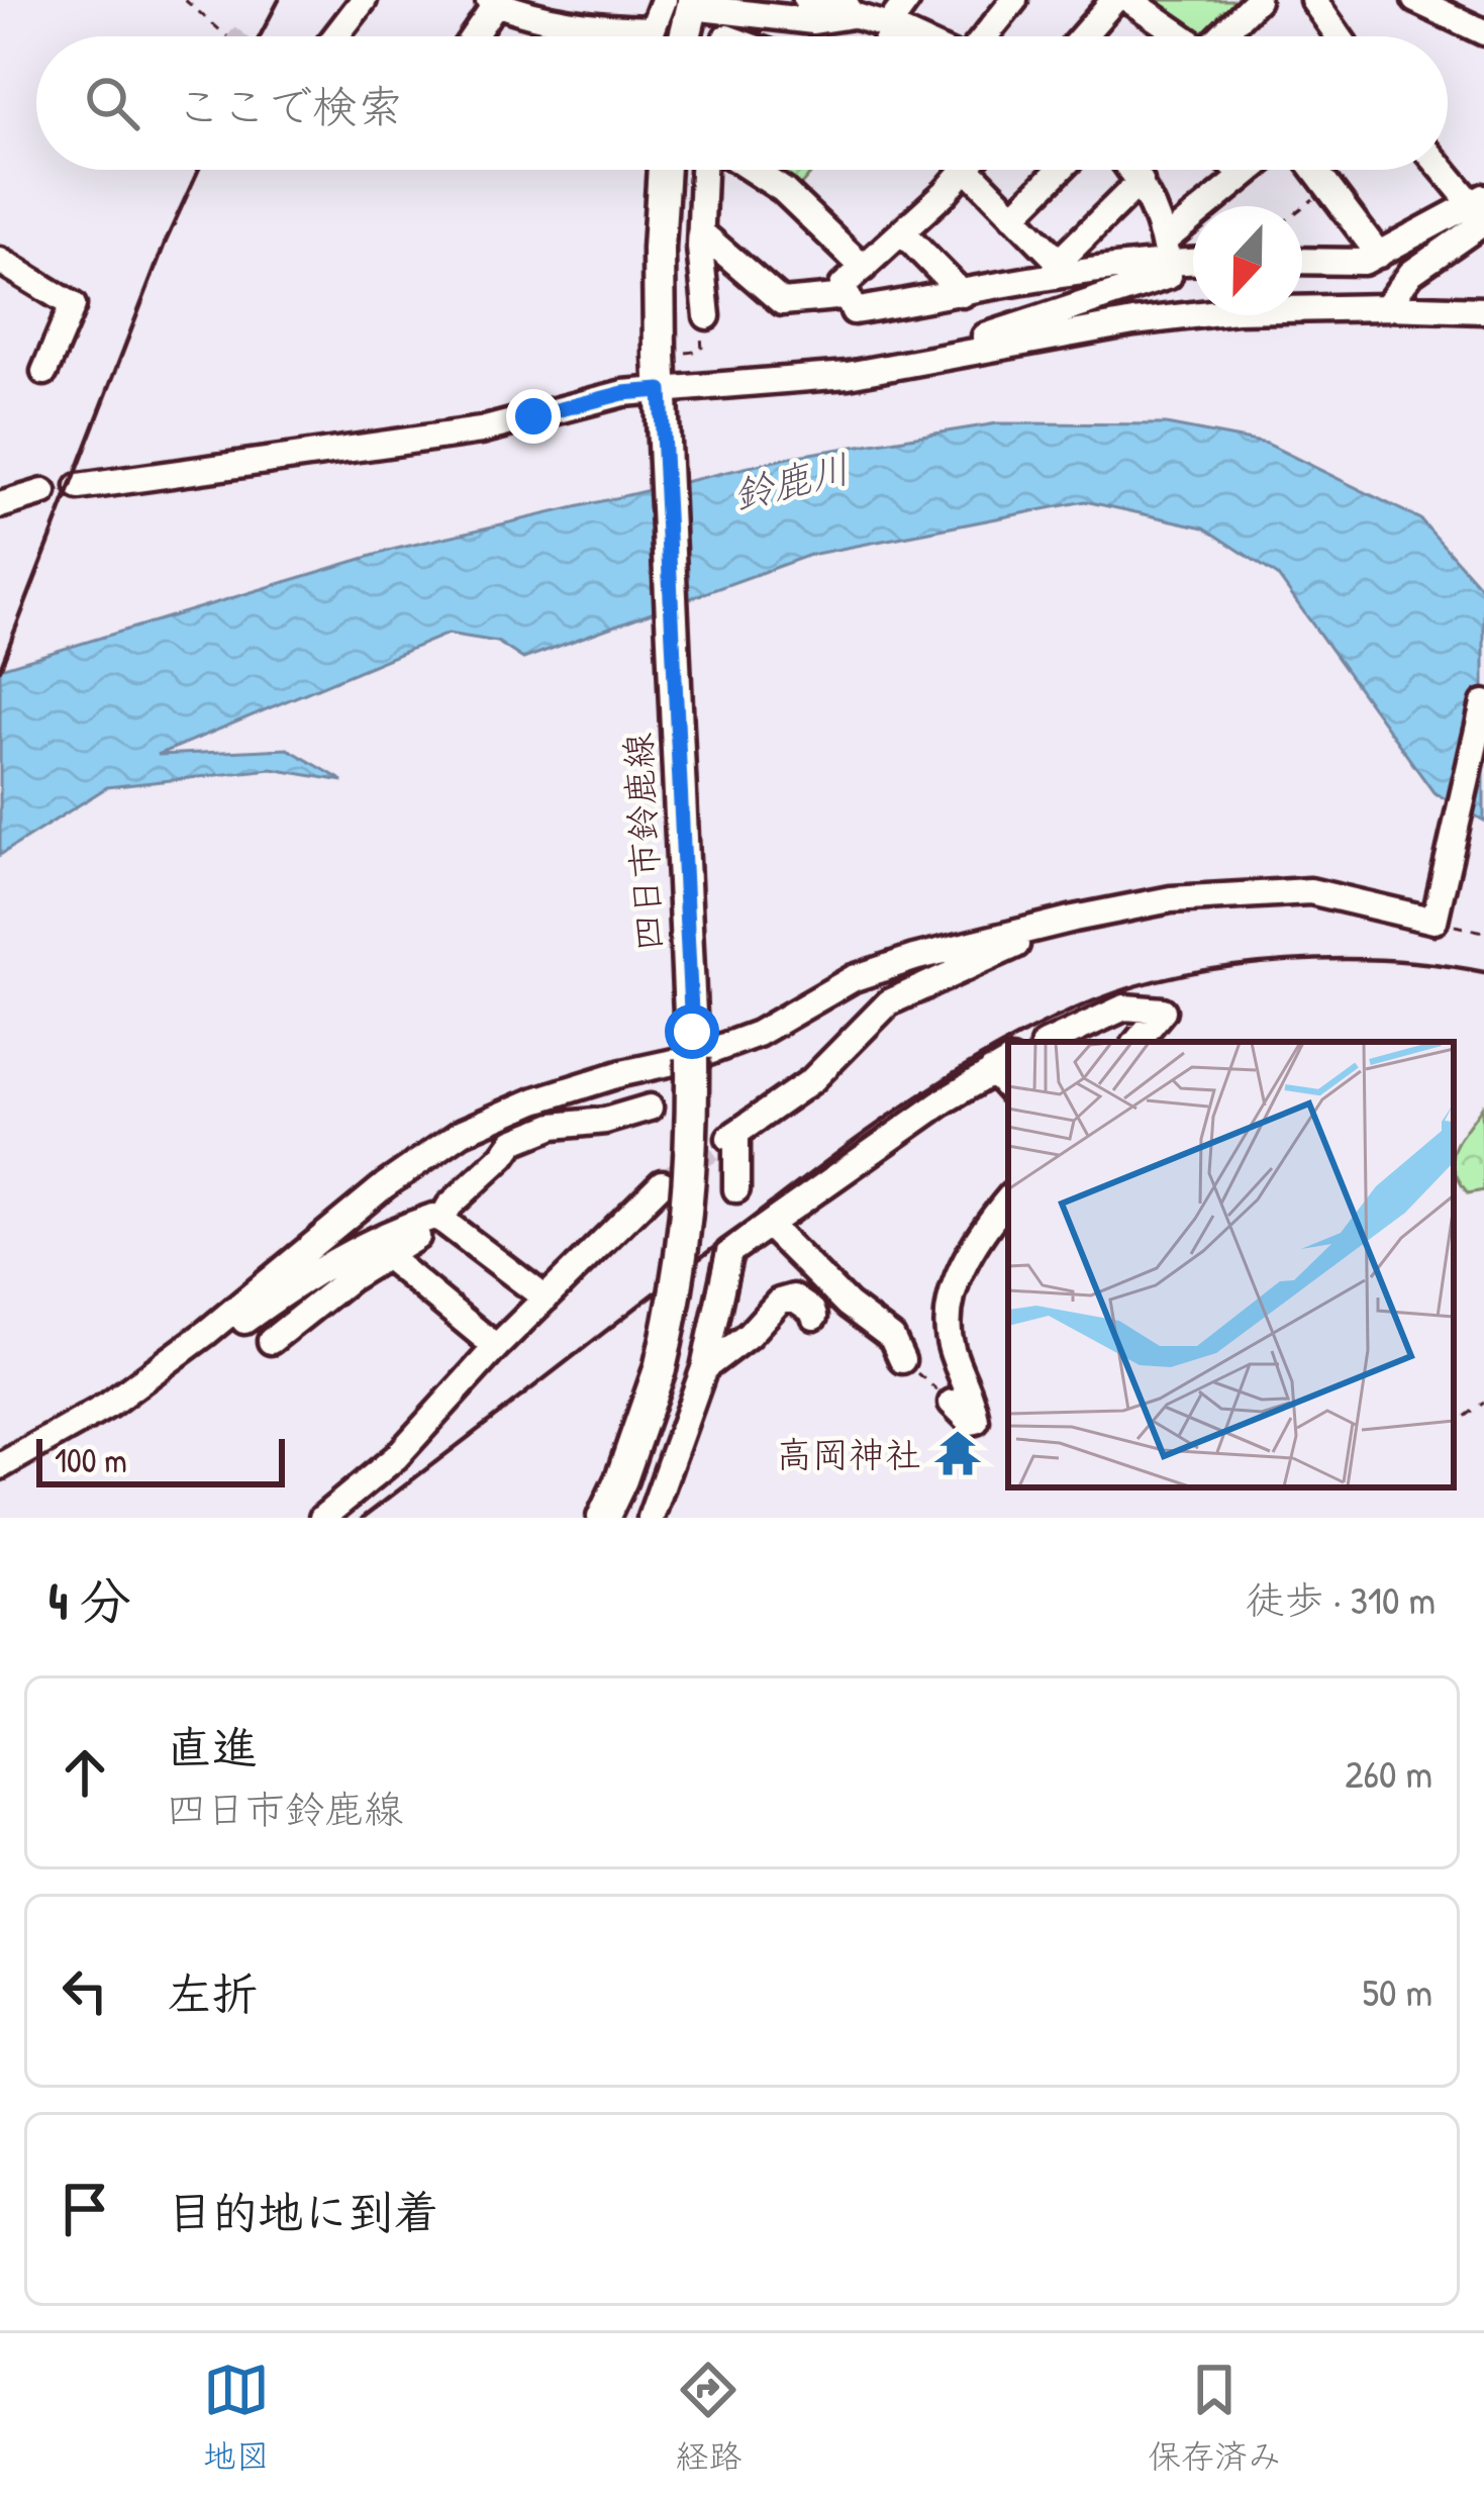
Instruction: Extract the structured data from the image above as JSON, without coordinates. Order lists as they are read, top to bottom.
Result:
{
  "streets": {
    "main road": ["四日市鈴鹿線"]
  },
  "water": ["鈴鹿川"],
  "places": {
    "temple": ["高岡神社"]
  },
  "scale_bar": "100 m",
  "north": "bottom",
  "page": {
    "search": "ここで検索",
    "scale": "100 m",
    "heading": ["4 分", "徒歩 · 310 m"],
    "list": [
      ["直進", "四日市鈴鹿線", "260 m"],
      ["左折", "50 m"],
      "目的地に到着"
    ],
    "nav": ["地図", "経路", "保存済み"]
  }
}
